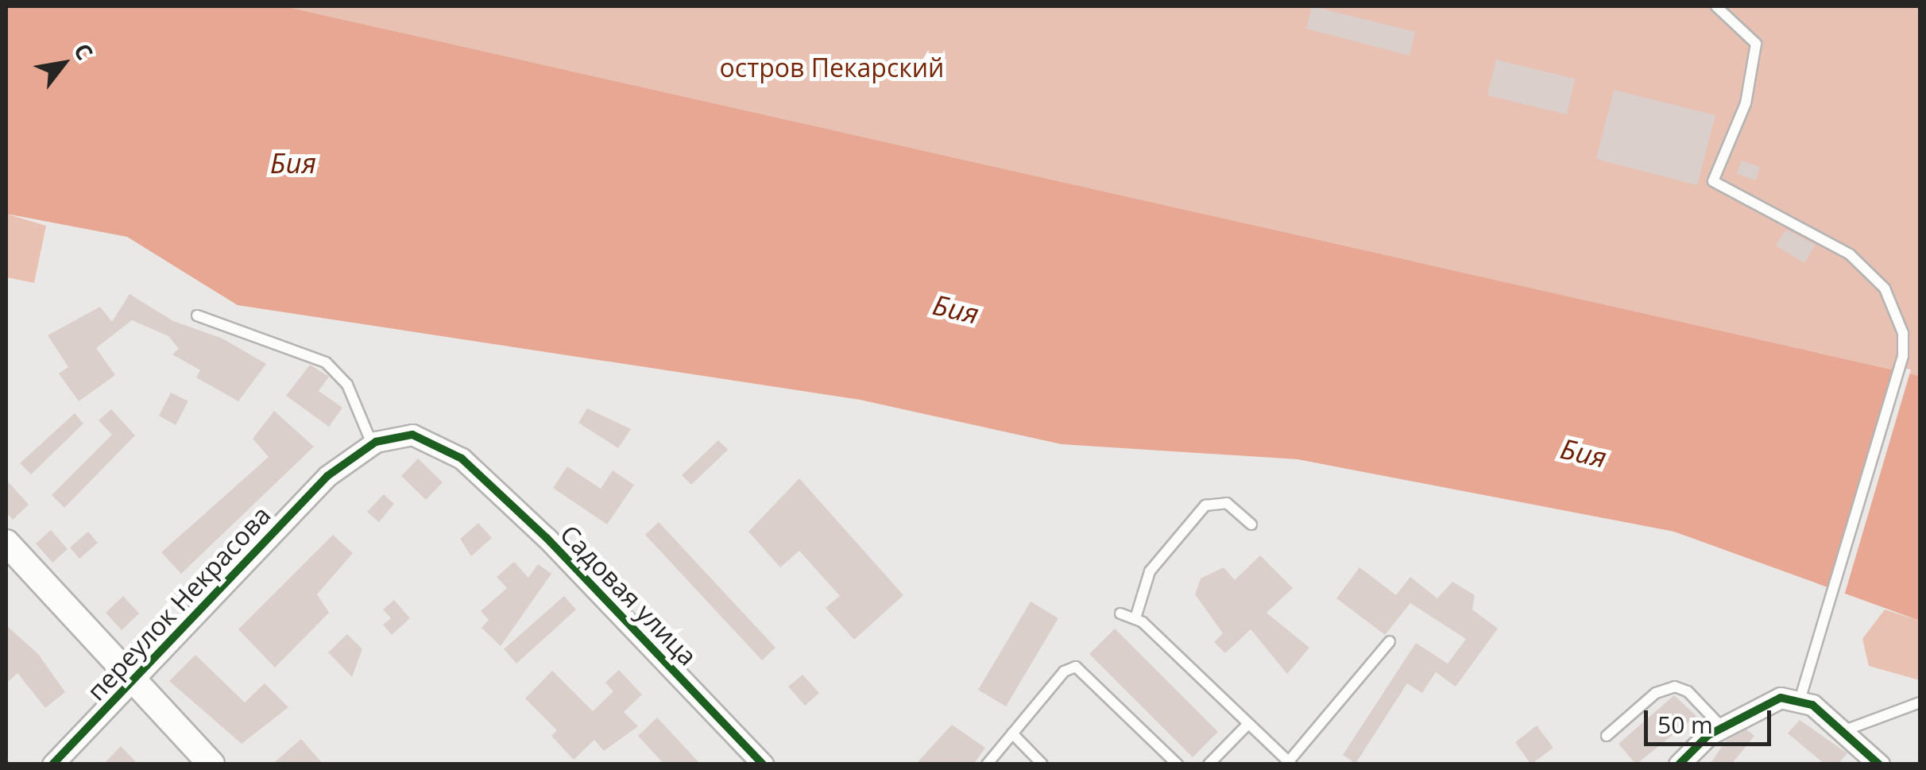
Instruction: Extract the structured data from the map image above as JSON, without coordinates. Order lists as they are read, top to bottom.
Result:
{
  "streets": {
    "street": ["Садовая улица", "переулок Некрасова"]
  },
  "crossings": [
    ["Садовая улица", "переулок Некрасова"]
  ],
  "water": ["Бия"],
  "parks": ["остров Пекарский"],
  "scale_bar": "50 m",
  "north": "top right"
}
